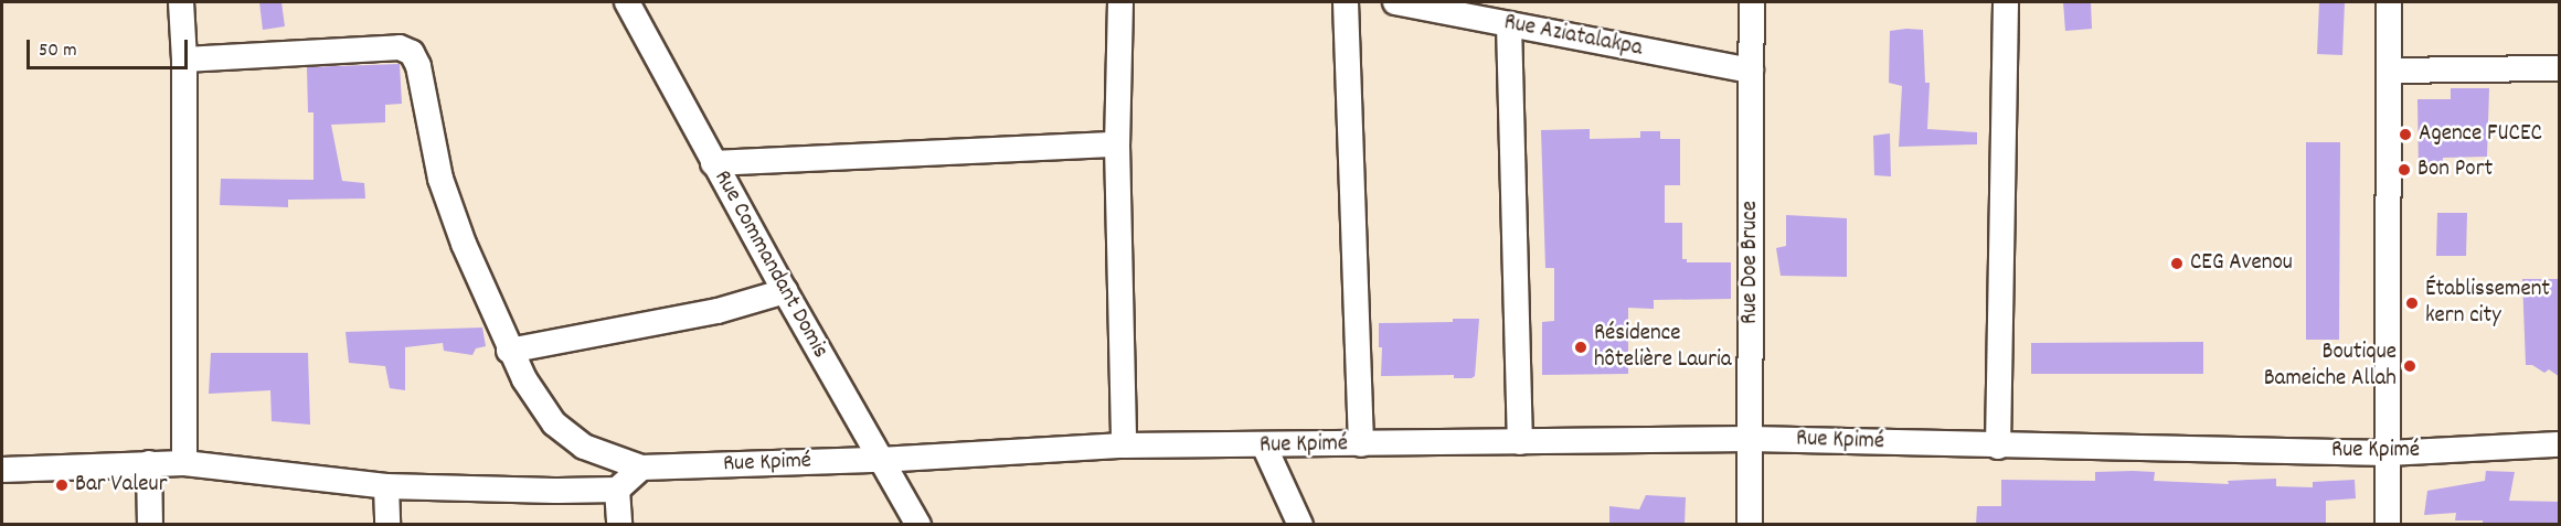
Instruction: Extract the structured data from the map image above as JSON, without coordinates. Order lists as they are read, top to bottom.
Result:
{
  "streets": {
    "street": [
      "Rue Aziatalakpa",
      "Rue Doe Bruce",
      "Rue Commandant Domis",
      "Rue Kpimé"
    ]
  },
  "crossings": [
    ["Rue Aziatalakpa", "Rue Doe Bruce"],
    ["Rue Doe Bruce", "Rue Kpimé"],
    ["Rue Commandant Domis", "Rue Kpimé"]
  ],
  "places": [
    "Agence FUCEC",
    "Bon Port",
    "CEG Avenou",
    "Établissement kern city",
    "Résidence hôtelière Lauria",
    "Boutique Bameiche Allah",
    "Bar Valeur"
  ],
  "scale_bar": "50 m"
}
